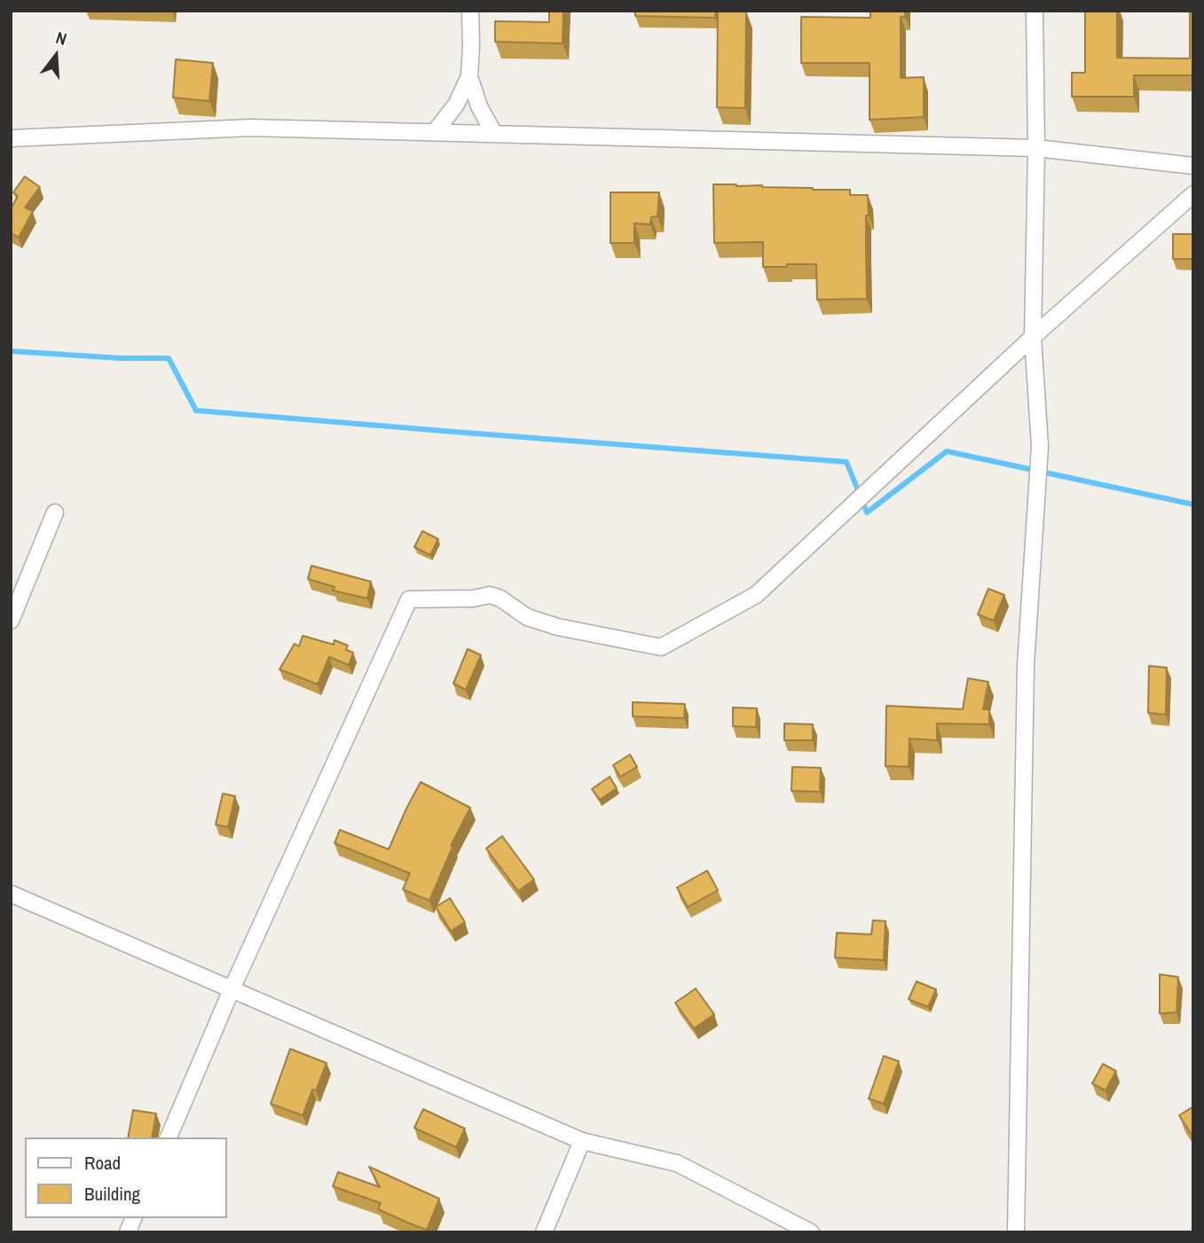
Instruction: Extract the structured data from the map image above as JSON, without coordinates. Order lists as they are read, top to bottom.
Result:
{
  "legend": ["Road", "Building"],
  "north": "top"
}
